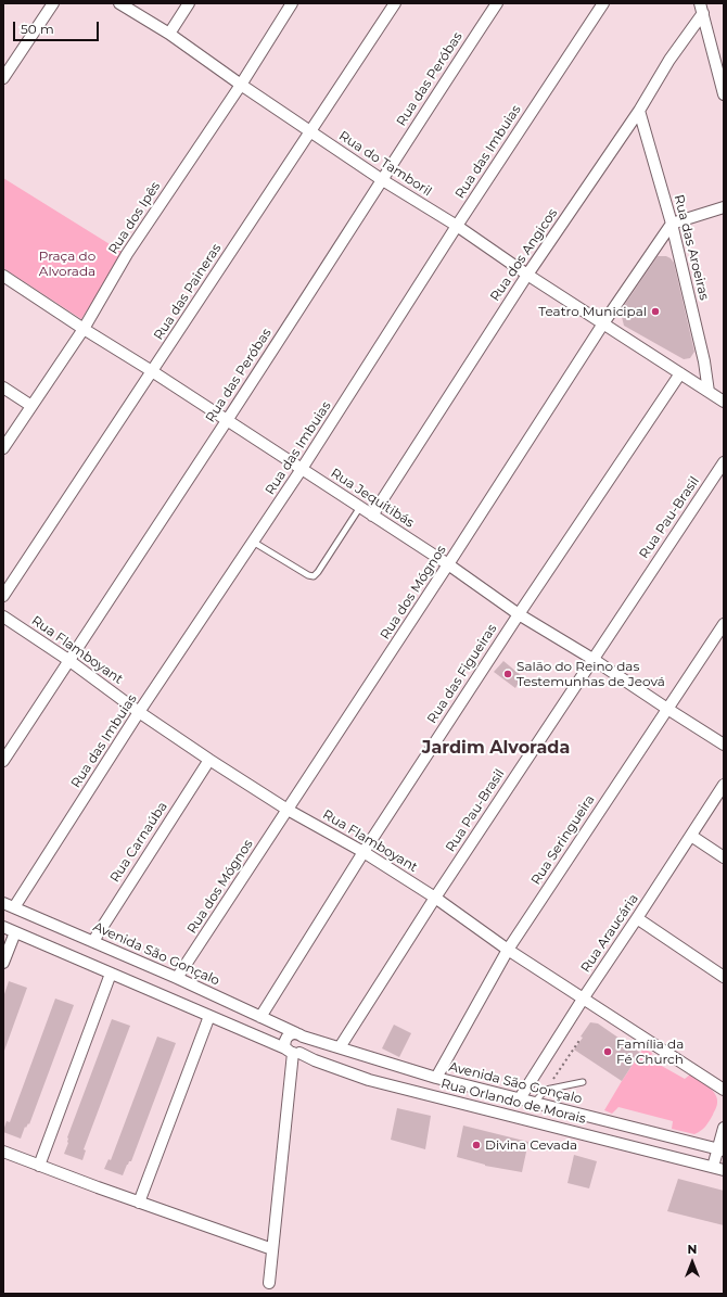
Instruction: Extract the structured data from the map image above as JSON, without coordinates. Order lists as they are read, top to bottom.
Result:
{
  "streets": {
    "street": [
      "Rua das Peróbas",
      "Rua das Imbuias",
      "Rua do Tamboril",
      "Rua dos Ipês",
      "Rua das Aroeiras",
      "Rua dos Angicos",
      "Rua das Paineras",
      "Rua Jequitibás",
      "Rua Pau-Brasil",
      "Rua dos Mógnos",
      "Rua Flamboyant",
      "Rua das Figueiras",
      "Rua Seringueira",
      "Rua Carnaúba",
      "Rua Araucária",
      "Avenida São Gonçalo",
      "Rua Orlando de Morais"
    ]
  },
  "crossings": [
    ["Rua das Peróbas", "Rua do Tamboril"],
    ["Rua das Peróbas", "Rua Jequitibás"],
    ["Rua das Peróbas", "Rua Flamboyant"],
    ["Rua das Imbuias", "Rua do Tamboril"],
    ["Rua das Imbuias", "Rua Jequitibás"],
    ["Rua das Imbuias", "Rua Flamboyant"],
    ["Rua das Imbuias", "Avenida São Gonçalo"],
    ["Rua do Tamboril", "Rua dos Ipês"],
    ["Rua do Tamboril", "Rua das Aroeiras"],
    ["Rua do Tamboril", "Rua dos Angicos"],
    ["Rua do Tamboril", "Rua das Paineras"],
    ["Rua do Tamboril", "Rua dos Mógnos"],
    ["Rua do Tamboril", "Rua das Figueiras"],
    ["Rua dos Ipês", "Rua Jequitibás"],
    ["Rua das Aroeiras", "Rua dos Angicos"],
    ["Rua das Aroeiras", "Rua dos Mógnos"],
    ["Rua dos Angicos", "Rua Jequitibás"],
    ["Rua das Paineras", "Rua Jequitibás"],
    ["Rua Jequitibás", "Rua Pau-Brasil"],
    ["Rua Jequitibás", "Rua dos Mógnos"],
    ["Rua Jequitibás", "Rua das Figueiras"],
    ["Rua Jequitibás", "Rua Seringueira"],
    ["Rua Pau-Brasil", "Rua Flamboyant"],
    ["Rua Pau-Brasil", "Avenida São Gonçalo"],
    ["Rua dos Mógnos", "Rua Flamboyant"],
    ["Rua dos Mógnos", "Avenida São Gonçalo"],
    ["Rua Flamboyant", "Rua das Figueiras"],
    ["Rua Flamboyant", "Rua Seringueira"],
    ["Rua Flamboyant", "Rua Carnaúba"],
    ["Rua Flamboyant", "Rua Araucária"],
    ["Rua das Figueiras", "Avenida São Gonçalo"],
    ["Rua Seringueira", "Avenida São Gonçalo"],
    ["Rua Carnaúba", "Avenida São Gonçalo"],
    ["Rua Araucária", "Avenida São Gonçalo"],
    ["Avenida São Gonçalo", "Rua Orlando de Morais"]
  ],
  "districts": ["Jardim Alvorada"],
  "parks": ["Praça do Alvorada"],
  "places": [
    "Teatro Municipal",
    "Salão do Reino das Testemunhas de Jeová",
    "Família da Fé Church",
    "Divina Cevada"
  ],
  "scale_bar": "50 m",
  "north": "top"
}
